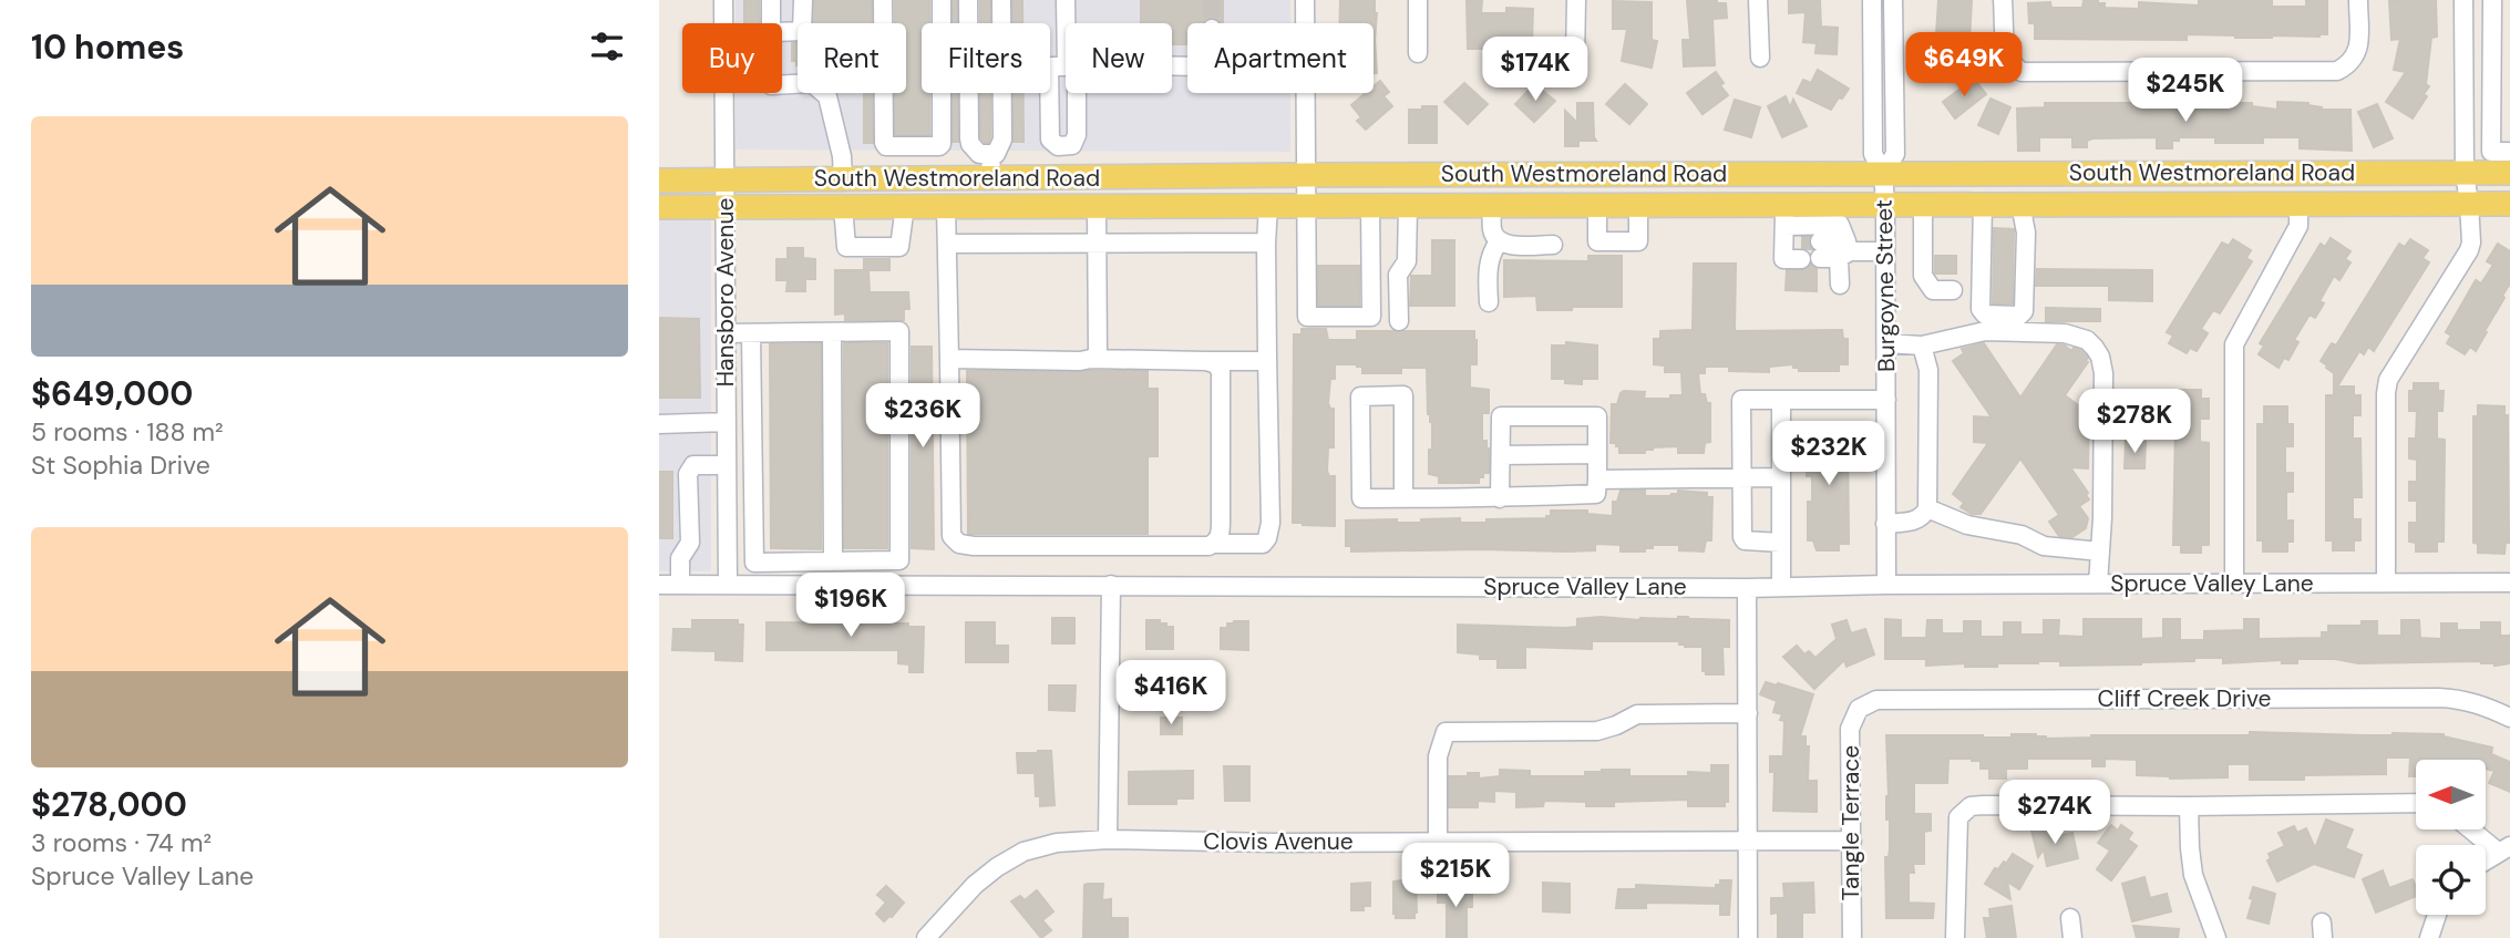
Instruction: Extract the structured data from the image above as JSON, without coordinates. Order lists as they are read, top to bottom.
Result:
{
  "streets": {
    "main road": ["South Westmoreland Road"],
    "street": [
      "Burgoyne Street",
      "Hansboro Avenue",
      "Spruce Valley Lane",
      "Cliff Creek Drive",
      "Tangle Terrace",
      "Clovis Avenue"
    ]
  },
  "crossings": [
    ["South Westmoreland Road", "Burgoyne Street"],
    ["South Westmoreland Road", "Hansboro Avenue"],
    ["Burgoyne Street", "Spruce Valley Lane"],
    ["Hansboro Avenue", "Spruce Valley Lane"],
    ["Cliff Creek Drive", "Tangle Terrace"],
    ["Tangle Terrace", "Clovis Avenue"]
  ],
  "north": "left",
  "page": {
    "heading": "10 homes",
    "chip": [
      "Buy",
      "Rent",
      "Filters",
      "New",
      "Apartment"
    ],
    "price": [
      "$649K",
      "$174K",
      "$245K",
      "$236K",
      "$278K",
      "$232K",
      "$196K",
      "$416K",
      "$274K",
      "$215K"
    ],
    "list": [
      {
        "name": "$649,000",
        "note": "5 rooms · 188 m² · St Sophia Drive"
      },
      {
        "name": "$278,000",
        "note": "3 rooms · 74 m² · Spruce Valley Lane"
      }
    ]
  }
}
